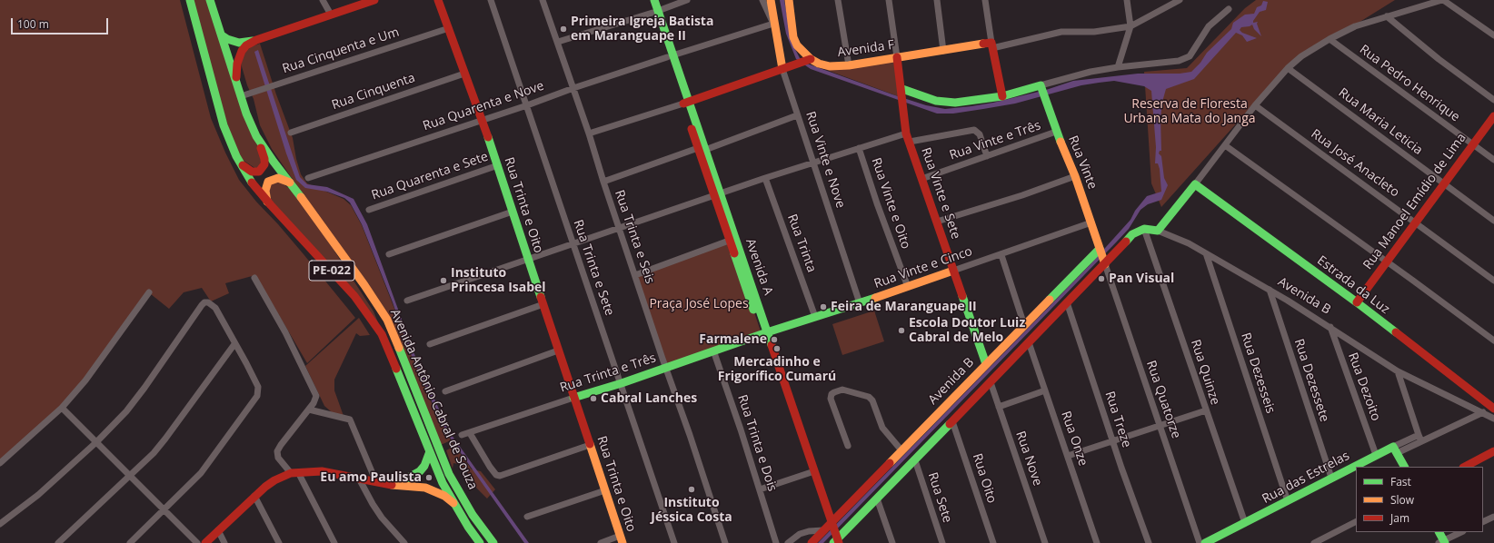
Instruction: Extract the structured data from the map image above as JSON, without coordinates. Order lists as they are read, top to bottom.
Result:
{
  "streets": {
    "main road": [
      "Avenida F",
      "Rua Vinte e Nove",
      "Rua Vinte",
      "Rua Vinte e Sete",
      "Rua Manoel Emídio de Lima",
      "Rua Trinta e Oito",
      "Avenida A",
      "Rua Vinte e Cinco",
      "PE-022",
      "Estrada da Luz",
      "Avenida B",
      "Rua Trinta e Três",
      "Avenida Antônio Cabral de Souza",
      "Rua das Estrelas"
    ],
    "street": [
      "Rua Cinquenta e Um",
      "Rua Pedro Henrique",
      "Rua Cinquenta",
      "Rua Quarenta e Nove",
      "Rua Maria Leticia",
      "Rua Vinte e Três",
      "Rua José Anacleto",
      "Rua Quarenta e Sete",
      "Rua Vinte e Oito",
      "Rua Trinta e Seis",
      "Rua Trinta",
      "Rua Trinta e Sete",
      "Rua Quinze",
      "Rua Dezesseis",
      "Rua Dezessete",
      "Rua Dezoito",
      "Rua Quatorze",
      "Rua Treze",
      "Rua Onze",
      "Rua Trinta e Dois",
      "Rua Nove",
      "Rua Oito",
      "Rua Sete"
    ]
  },
  "crossings": [
    ["Avenida F", "Rua Vinte e Sete"],
    ["Rua Cinquenta e Um", "Rua Trinta e Oito"],
    ["Rua Cinquenta e Um", "Avenida Antônio Cabral de Souza"],
    ["Rua Pedro Henrique", "Rua Manoel Emídio de Lima"],
    ["Rua Cinquenta", "Rua Trinta e Oito"],
    ["Rua Quarenta e Nove", "Rua Vinte e Nove"],
    ["Rua Quarenta e Nove", "Rua Trinta e Oito"],
    ["Rua Quarenta e Nove", "Rua Trinta e Seis"],
    ["Rua Quarenta e Nove", "Avenida A"],
    ["Rua Quarenta e Nove", "Rua Trinta e Sete"],
    ["Rua Maria Leticia", "Rua Manoel Emídio de Lima"],
    ["Rua Vinte e Três", "Rua Vinte"],
    ["Rua Vinte e Três", "Rua Vinte e Sete"],
    ["Rua Vinte e Nove", "Rua Vinte e Cinco"],
    ["Rua Vinte", "Rua Vinte e Cinco"],
    ["Rua Vinte", "Avenida B"],
    ["Rua José Anacleto", "Rua Manoel Emídio de Lima"],
    ["Rua Quarenta e Sete", "Rua Trinta e Oito"],
    ["Rua Vinte e Sete", "Rua Vinte e Cinco"],
    ["Rua Vinte e Sete", "Avenida B"],
    ["Rua Manoel Emídio de Lima", "Estrada da Luz"],
    ["Rua Vinte e Oito", "Rua Vinte e Cinco"],
    ["Rua Trinta e Oito", "Rua Trinta e Três"],
    ["Rua Trinta e Seis", "Rua Trinta e Três"],
    ["Rua Trinta", "Rua Vinte e Cinco"],
    ["Avenida A", "Rua Vinte e Cinco"],
    ["Avenida A", "Avenida B"],
    ["Avenida A", "Rua Trinta e Três"],
    ["Rua Trinta e Sete", "Rua Trinta e Três"],
    ["Rua Vinte e Cinco", "Rua Trinta e Três"],
    ["Avenida B", "Rua Quinze"],
    ["Avenida B", "Rua Dezesseis"],
    ["Avenida B", "Rua Dezessete"],
    ["Avenida B", "Rua Dezoito"],
    ["Avenida B", "Rua das Estrelas"],
    ["Rua Quinze", "Rua das Estrelas"],
    ["Rua Trinta e Três", "Rua Trinta e Dois"],
    ["Rua Dezesseis", "Rua das Estrelas"],
    ["Rua Dezessete", "Rua das Estrelas"],
    ["Rua Dezoito", "Rua das Estrelas"]
  ],
  "parks": ["Reserva de Floresta Urbana Mata do Janga", "Praça José Lopes"],
  "places": [
    "Primeira Igreja Batista em Maranguape II",
    "Pan Visual",
    "Instituto Princesa Isabel",
    "Feira de Maranguape II",
    "Escola Doutor Luiz Cabral de Melo",
    "Farmalene",
    "Mercadinho e Frigorífico Cumarú",
    "Cabral Lanches",
    "Eu amo Paulista",
    "Instituto Jéssica Costa"
  ],
  "legend": ["Fast", "Slow", "Jam"],
  "scale_bar": "100 m"
}
